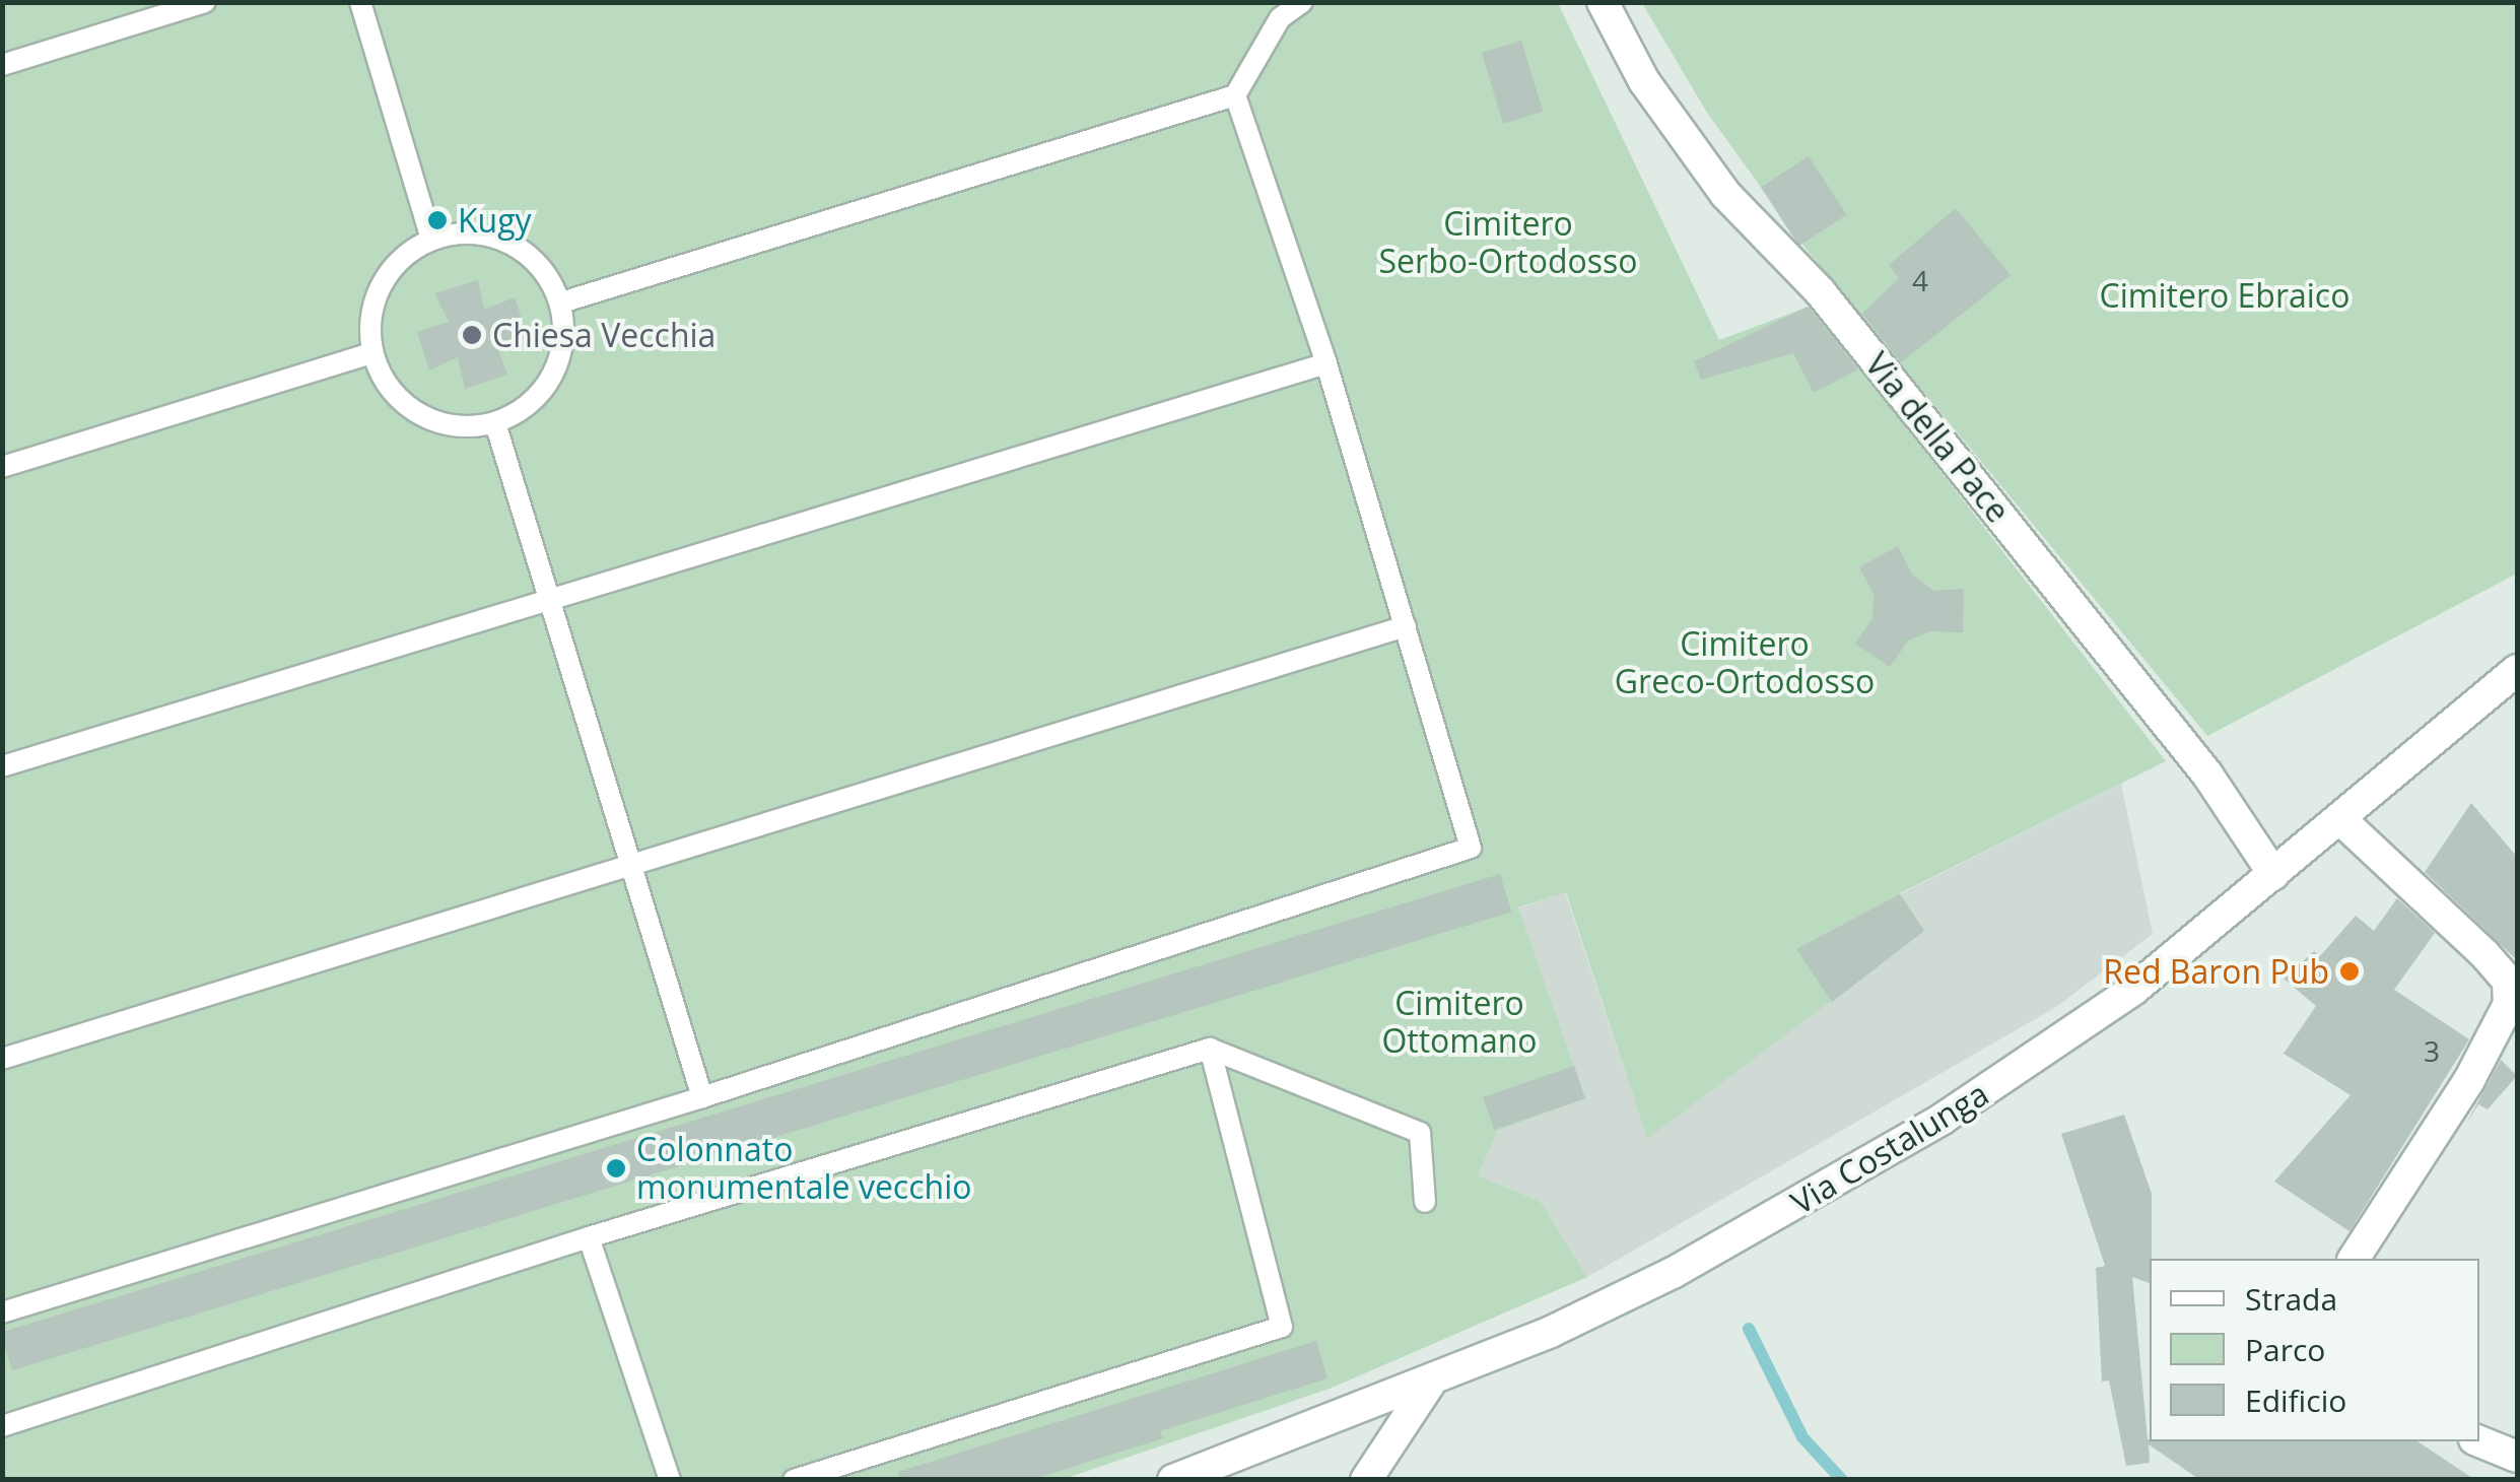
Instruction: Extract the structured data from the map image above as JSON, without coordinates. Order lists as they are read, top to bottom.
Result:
{
  "streets": {
    "street": ["Via della Pace", "Via Costalunga"]
  },
  "crossings": [
    ["Via della Pace", "Via Costalunga"]
  ],
  "parks": [
    "Cimitero Serbo-Ortodosso",
    "Cimitero Ebraico",
    "Cimitero Greco-Ortodosso",
    "Cimitero Ottomano"
  ],
  "places": [
    "Kugy",
    "Chiesa Vecchia",
    "Red Baron Pub",
    "Colonnato monumentale vecchio"
  ],
  "house_numbers": ["4", "3"],
  "legend": ["Strada", "Parco", "Edificio"]
}
